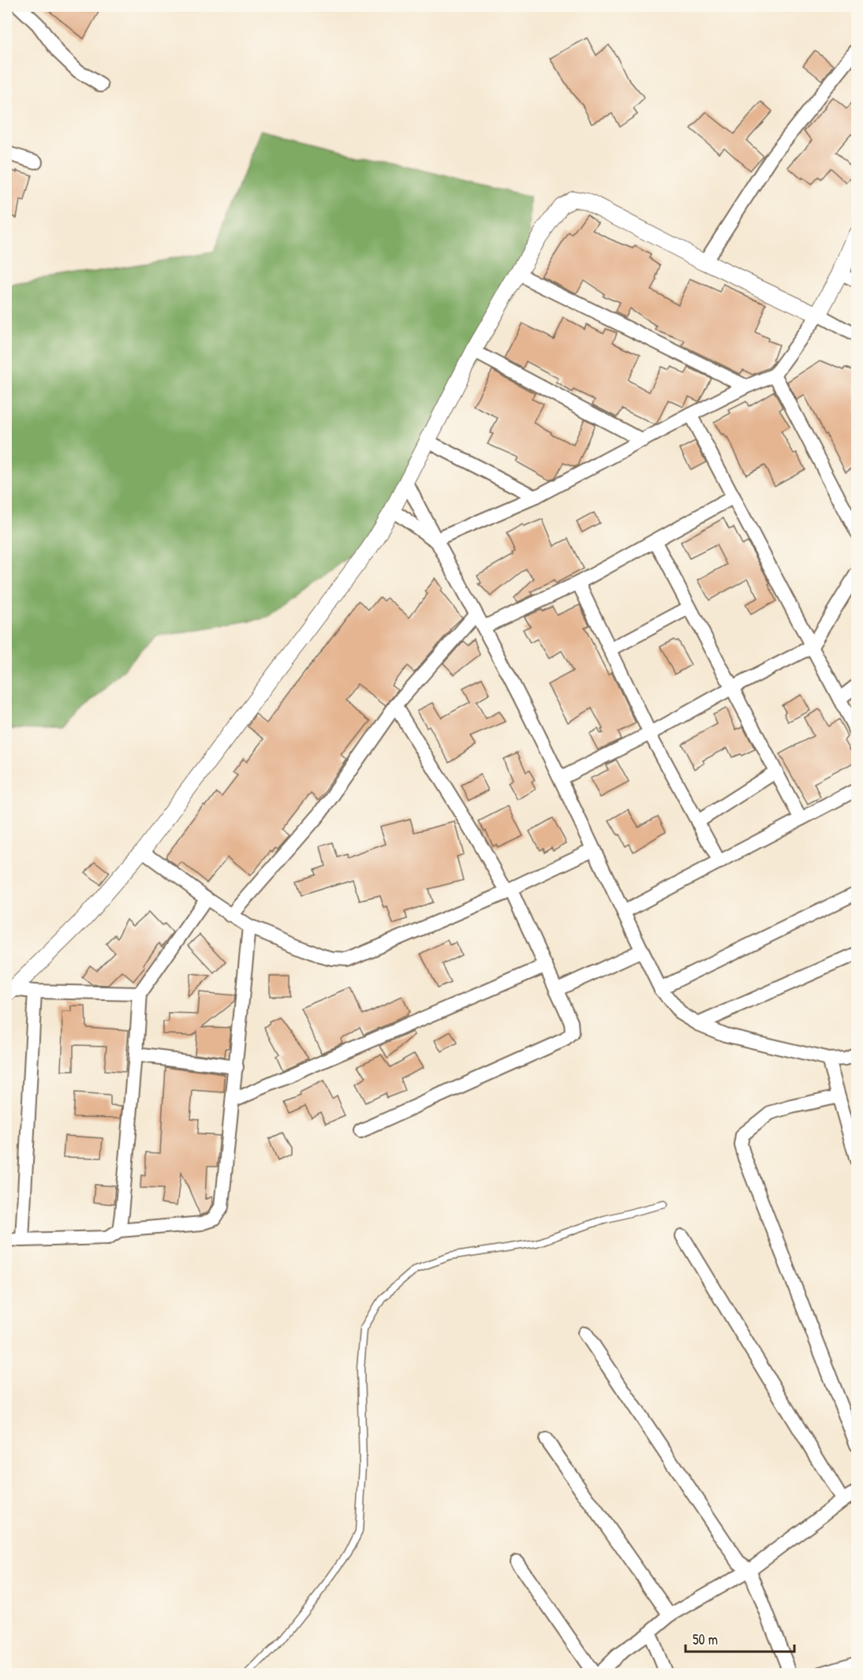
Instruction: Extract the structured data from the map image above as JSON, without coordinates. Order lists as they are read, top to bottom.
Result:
{
  "scale_bar": "50 m"
}
